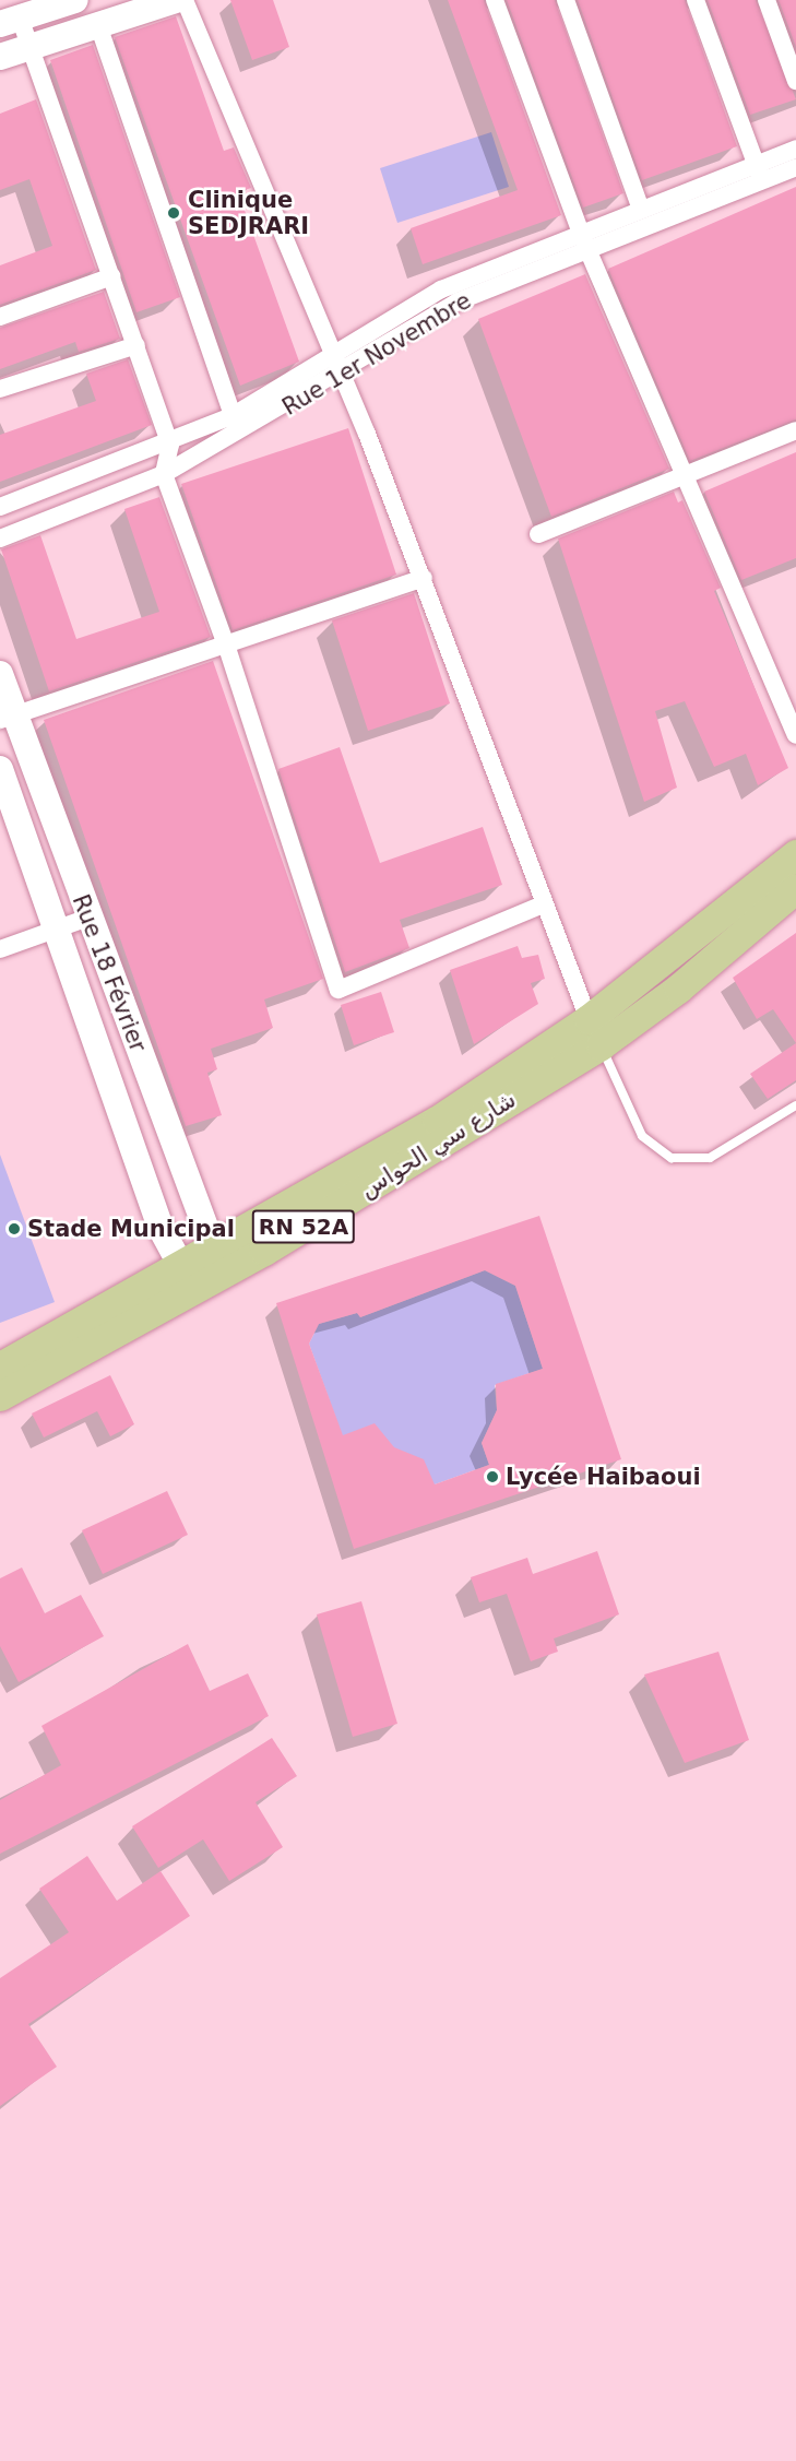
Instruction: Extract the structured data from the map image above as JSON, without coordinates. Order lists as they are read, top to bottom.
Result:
{
  "streets": {
    "main road": ["شارع سي الحواس", "RN 52A"],
    "street": ["Rue 1er Novembre", "Rue 18 Février"]
  },
  "crossings": [
    ["Rue 18 Février", "شارع سي الحواس"],
    ["شارع سي الحواس", "RN 52A"]
  ],
  "places": ["Clinique SEDJRARI", "Stade Municipal", "Lycée Haibaoui"]
}
